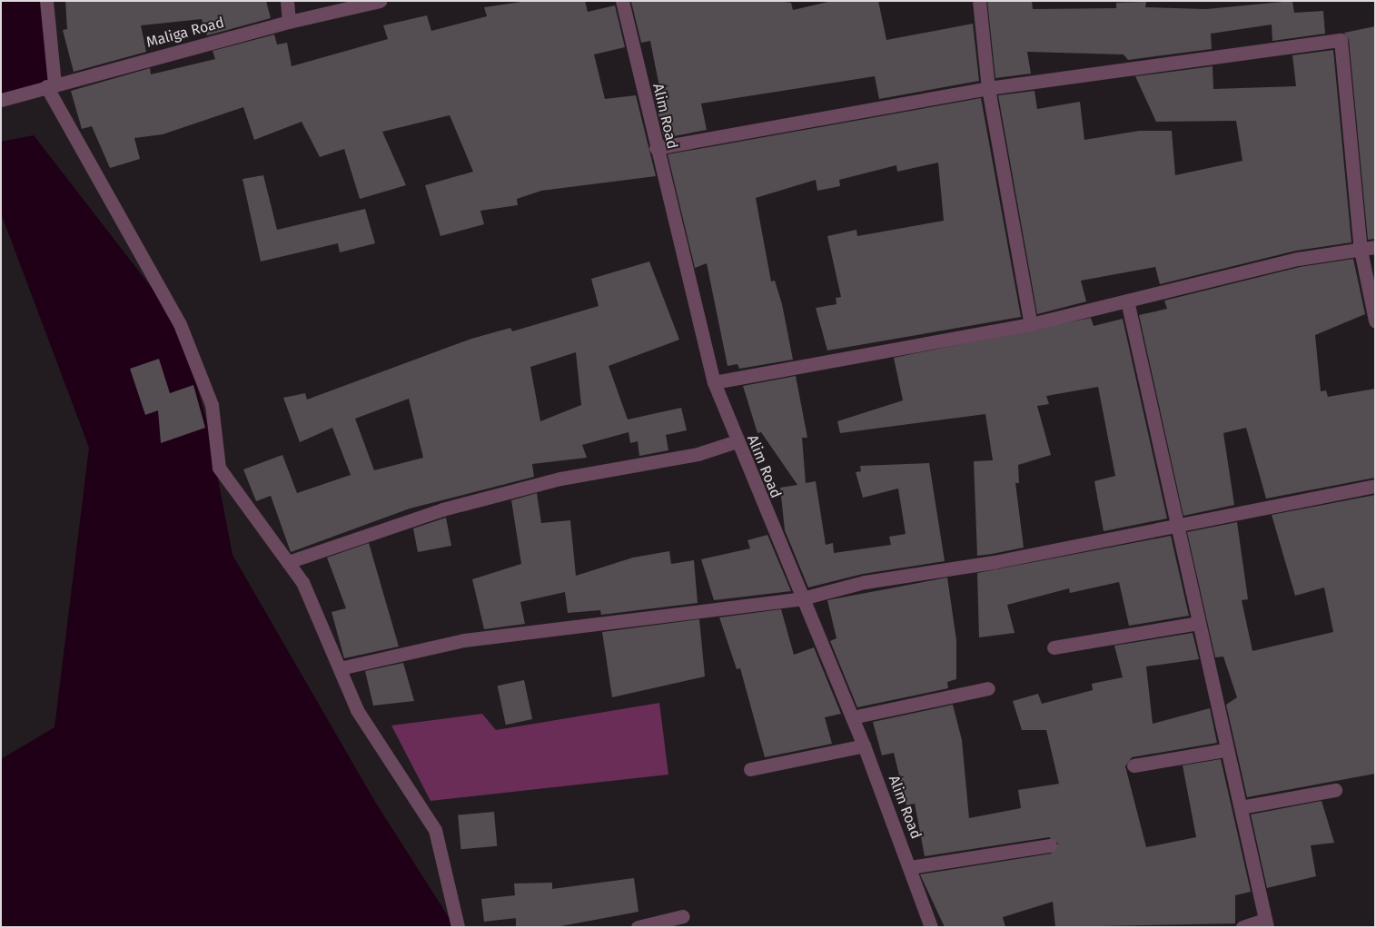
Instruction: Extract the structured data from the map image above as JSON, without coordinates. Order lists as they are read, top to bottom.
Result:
{
  "streets": {
    "street": ["Maliga Road", "Alim Road"]
  }
}
